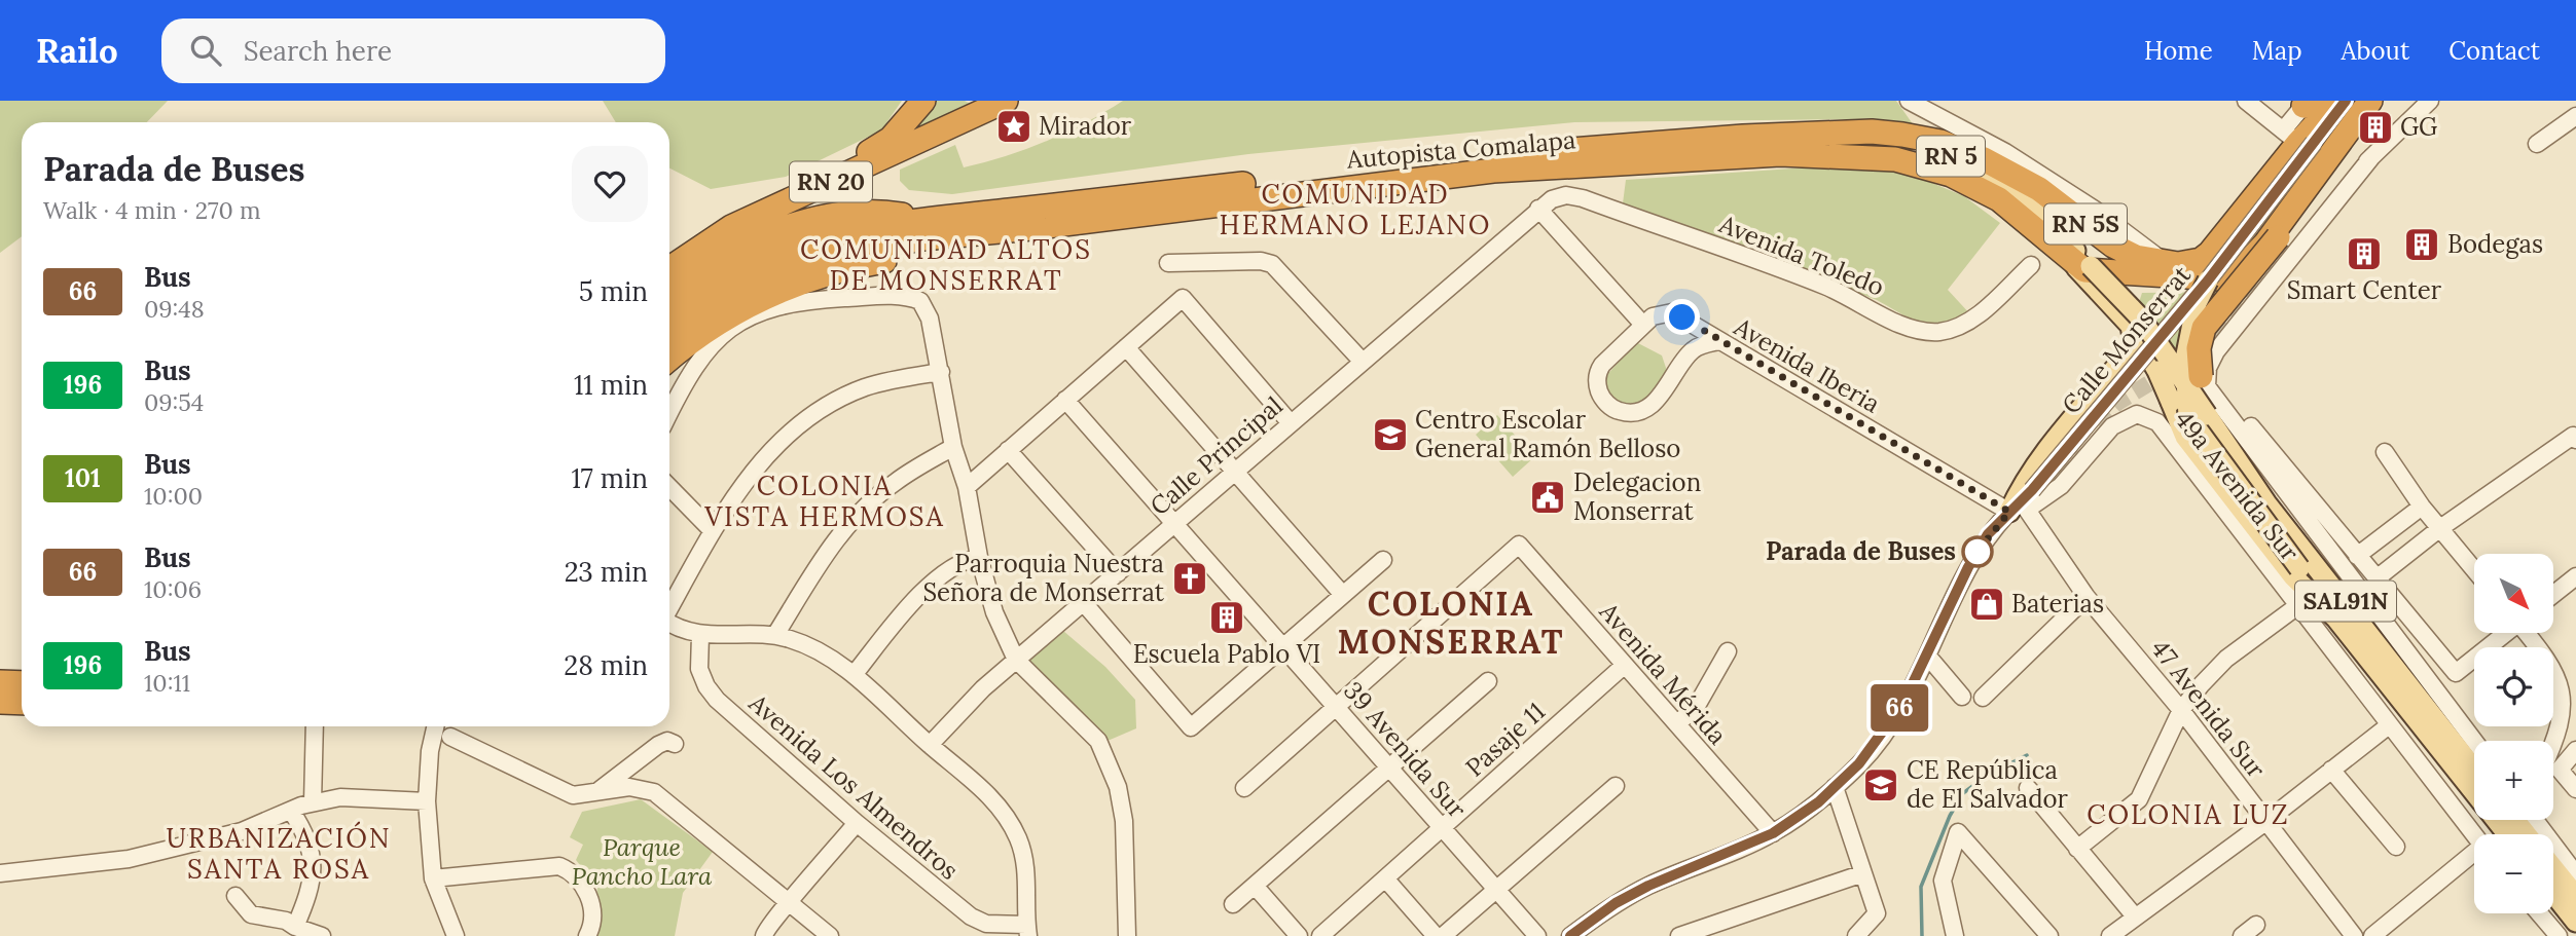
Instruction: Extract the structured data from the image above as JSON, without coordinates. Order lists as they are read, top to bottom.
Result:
{
  "streets": {
    "highway": [
      "Autopista Comalapa",
      "RN 5",
      "RN 20",
      "RN 5S"
    ],
    "main road": ["49a Avenida Sur", "SAL91N"],
    "street": [
      "Avenida Toledo",
      "Calle Monserrat",
      "Avenida Iberia",
      "Calle Principal",
      "Avenida Mérida",
      "47 Avenida Sur",
      "Pasaje 11",
      "39 Avenida Sur",
      "Avenida Los Almendros"
    ]
  },
  "crossings": [
    ["Autopista Comalapa", "RN 5"],
    ["Autopista Comalapa", "RN 5S"],
    ["Autopista Comalapa", "49a Avenida Sur"],
    ["RN 5", "RN 5S"],
    ["RN 5", "49a Avenida Sur"],
    ["RN 5S", "Calle Monserrat"],
    ["Avenida Toledo", "Calle Principal"],
    ["Calle Monserrat", "Avenida Iberia"],
    ["Calle Monserrat", "49a Avenida Sur"],
    ["Calle Monserrat", "Avenida Mérida"],
    ["Calle Monserrat", "47 Avenida Sur"],
    ["Avenida Iberia", "49a Avenida Sur"],
    ["Avenida Iberia", "47 Avenida Sur"],
    ["Calle Principal", "39 Avenida Sur"],
    ["49a Avenida Sur", "47 Avenida Sur"],
    ["Avenida Mérida", "Pasaje 11"],
    ["Avenida Mérida", "39 Avenida Sur"],
    ["Pasaje 11", "39 Avenida Sur"]
  ],
  "districts": [
    "COMUNIDAD HERMANO LEJANO",
    "COMUNIDAD ALTOS DE MONSERRAT",
    "COLONIA VISTA HERMOSA",
    "COLONIA MONSERRAT",
    "COLONIA LUZ",
    "URBANIZACIÓN SANTA ROSA"
  ],
  "parks": ["Parque Pancho Lara"],
  "places": {
    "place": ["Mirador"],
    "building": [
      "GG",
      "Bodegas",
      "Smart Center",
      "Escuela Pablo VI"
    ],
    "school or university": ["Centro Escolar General Ramón Belloso", "CE República de El Salvador"],
    "public building": ["Delegacion Monserrat"],
    "other": ["Parada de Buses"],
    "church": ["Parroquia Nuestra Señora de Monserrat"],
    "shop": ["Baterias"]
  },
  "lines": ["bus line 66"],
  "north": "bottom right",
  "page": {
    "header": "Railo",
    "search": "Search here",
    "nav": [
      "Home",
      "Map",
      "About",
      "Contact"
    ],
    "on_map": "66",
    "heading": ["Parada de Buses", "Walk · 4 min · 270 m"],
    "list": [
      {
        "mark": "66",
        "name": "Bus",
        "note": "09:48",
        "value": "5 min"
      },
      {
        "mark": "196",
        "name": "Bus",
        "note": "09:54",
        "value": "11 min"
      },
      {
        "mark": "101",
        "name": "Bus",
        "note": "10:00",
        "value": "17 min"
      },
      {
        "mark": "66",
        "name": "Bus",
        "note": "10:06",
        "value": "23 min"
      },
      {
        "mark": "196",
        "name": "Bus",
        "note": "10:11",
        "value": "28 min"
      }
    ],
    "map_buttons": ["+", "−"]
  }
}
